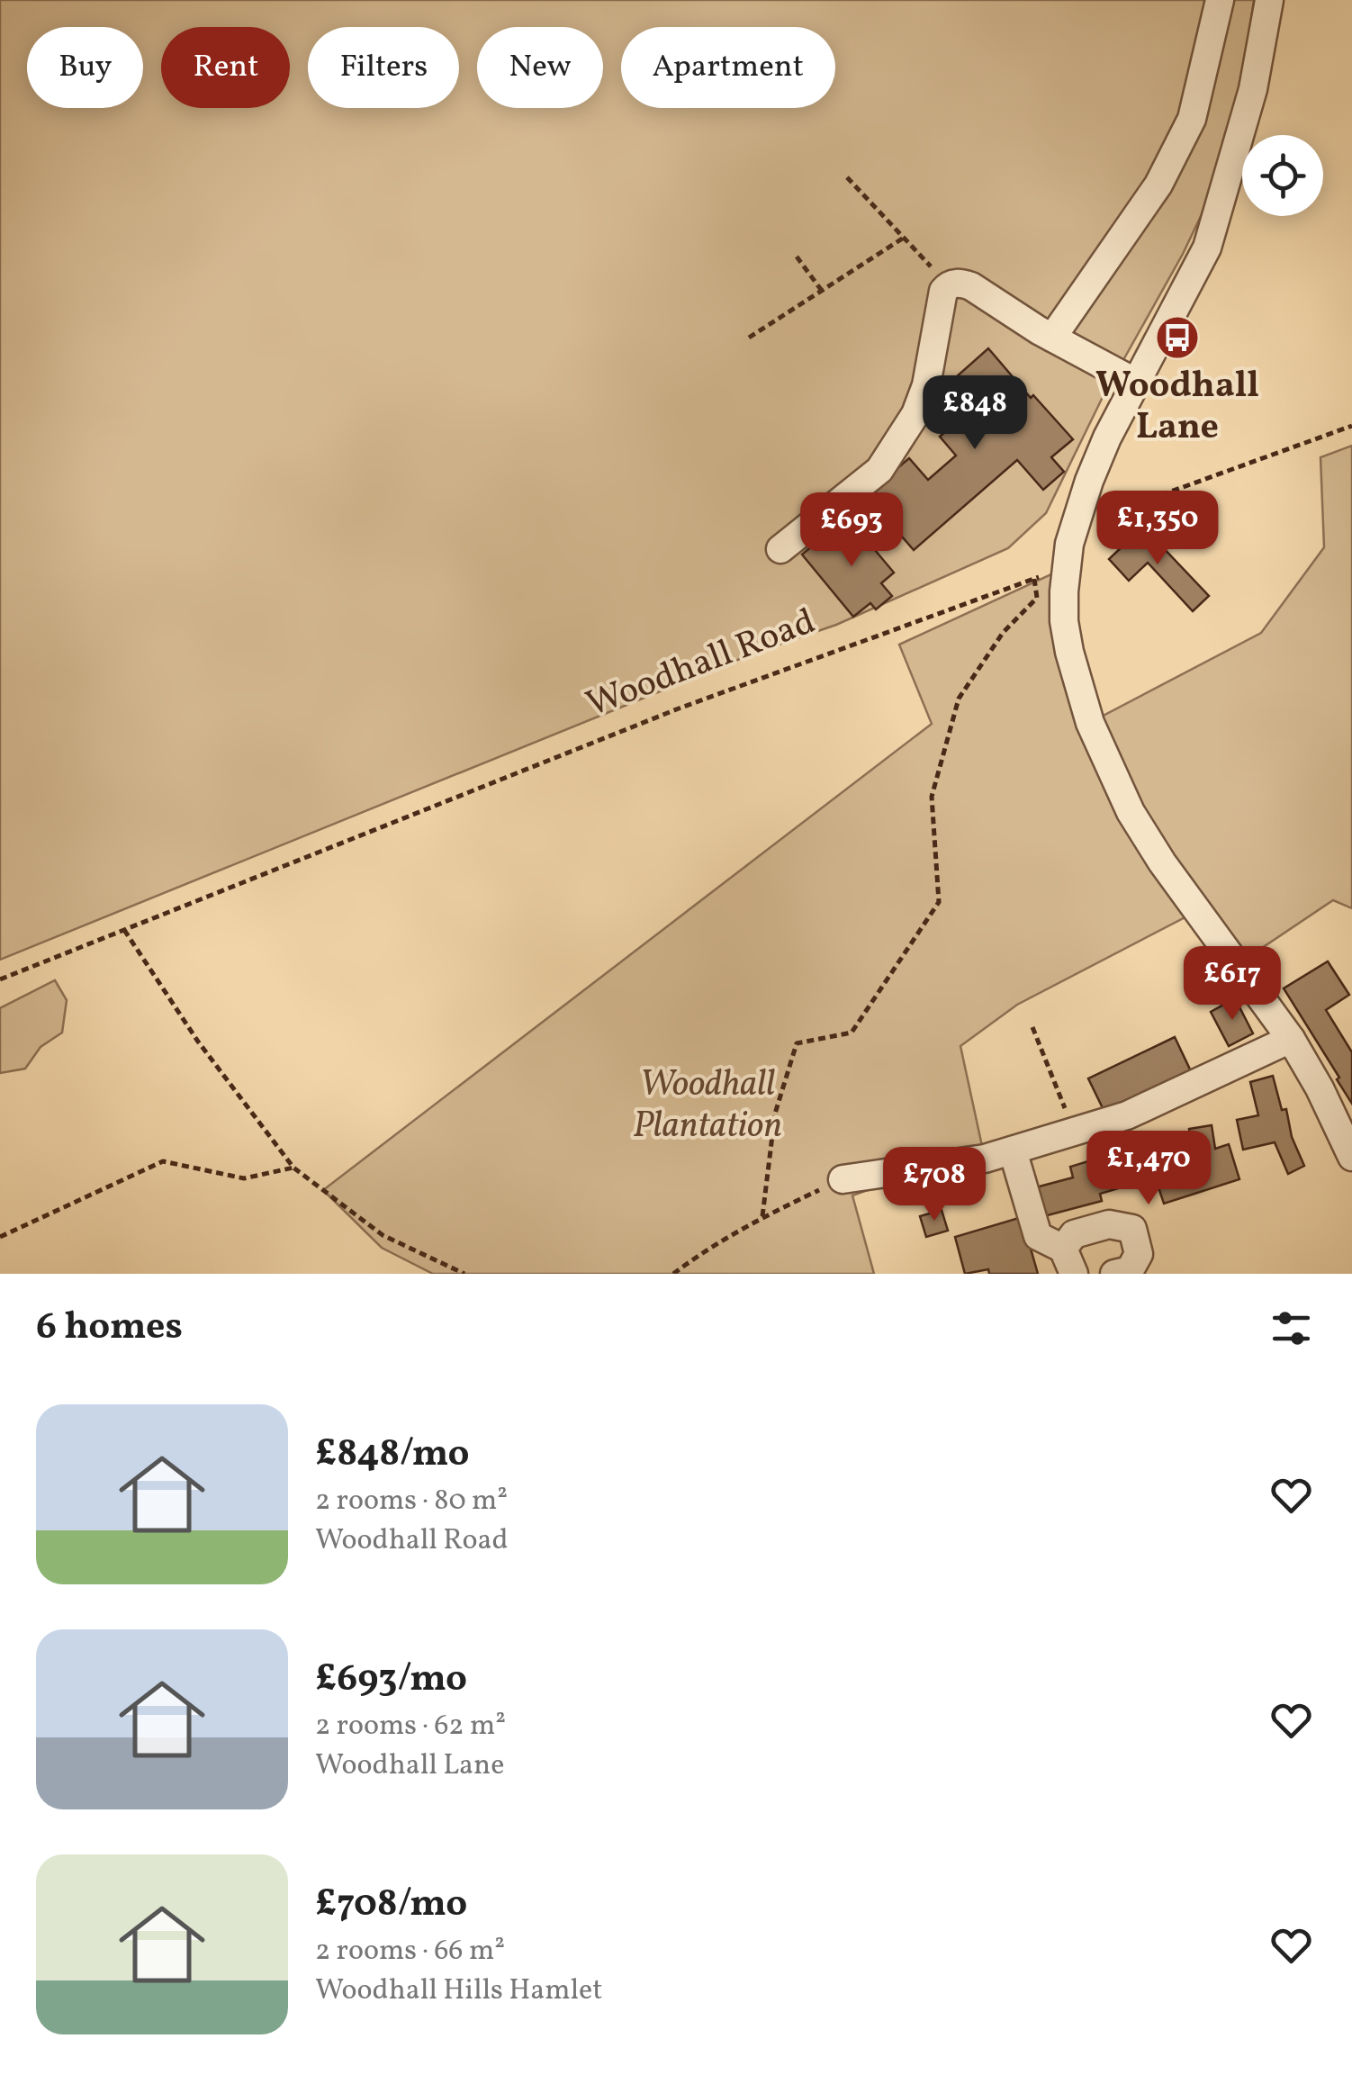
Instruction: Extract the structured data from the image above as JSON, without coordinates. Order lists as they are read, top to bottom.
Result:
{
  "streets": {
    "path": ["Woodhall Road"]
  },
  "parks": ["Woodhall Plantation"],
  "places": {
    "bus stop": ["Woodhall Lane"]
  },
  "page": {
    "chip": [
      "Buy",
      "Rent",
      "Filters",
      "New",
      "Apartment"
    ],
    "price": [
      "£848",
      "£1,350",
      "£693",
      "£617",
      "£1,470",
      "£708"
    ],
    "heading": "6 homes",
    "list": [
      {
        "name": "£848/mo",
        "note": "2 rooms · 80 m² · Woodhall Road"
      },
      {
        "name": "£693/mo",
        "note": "2 rooms · 62 m² · Woodhall Lane"
      },
      {
        "name": "£708/mo",
        "note": "2 rooms · 66 m² · Woodhall Hills Hamlet"
      }
    ]
  }
}
